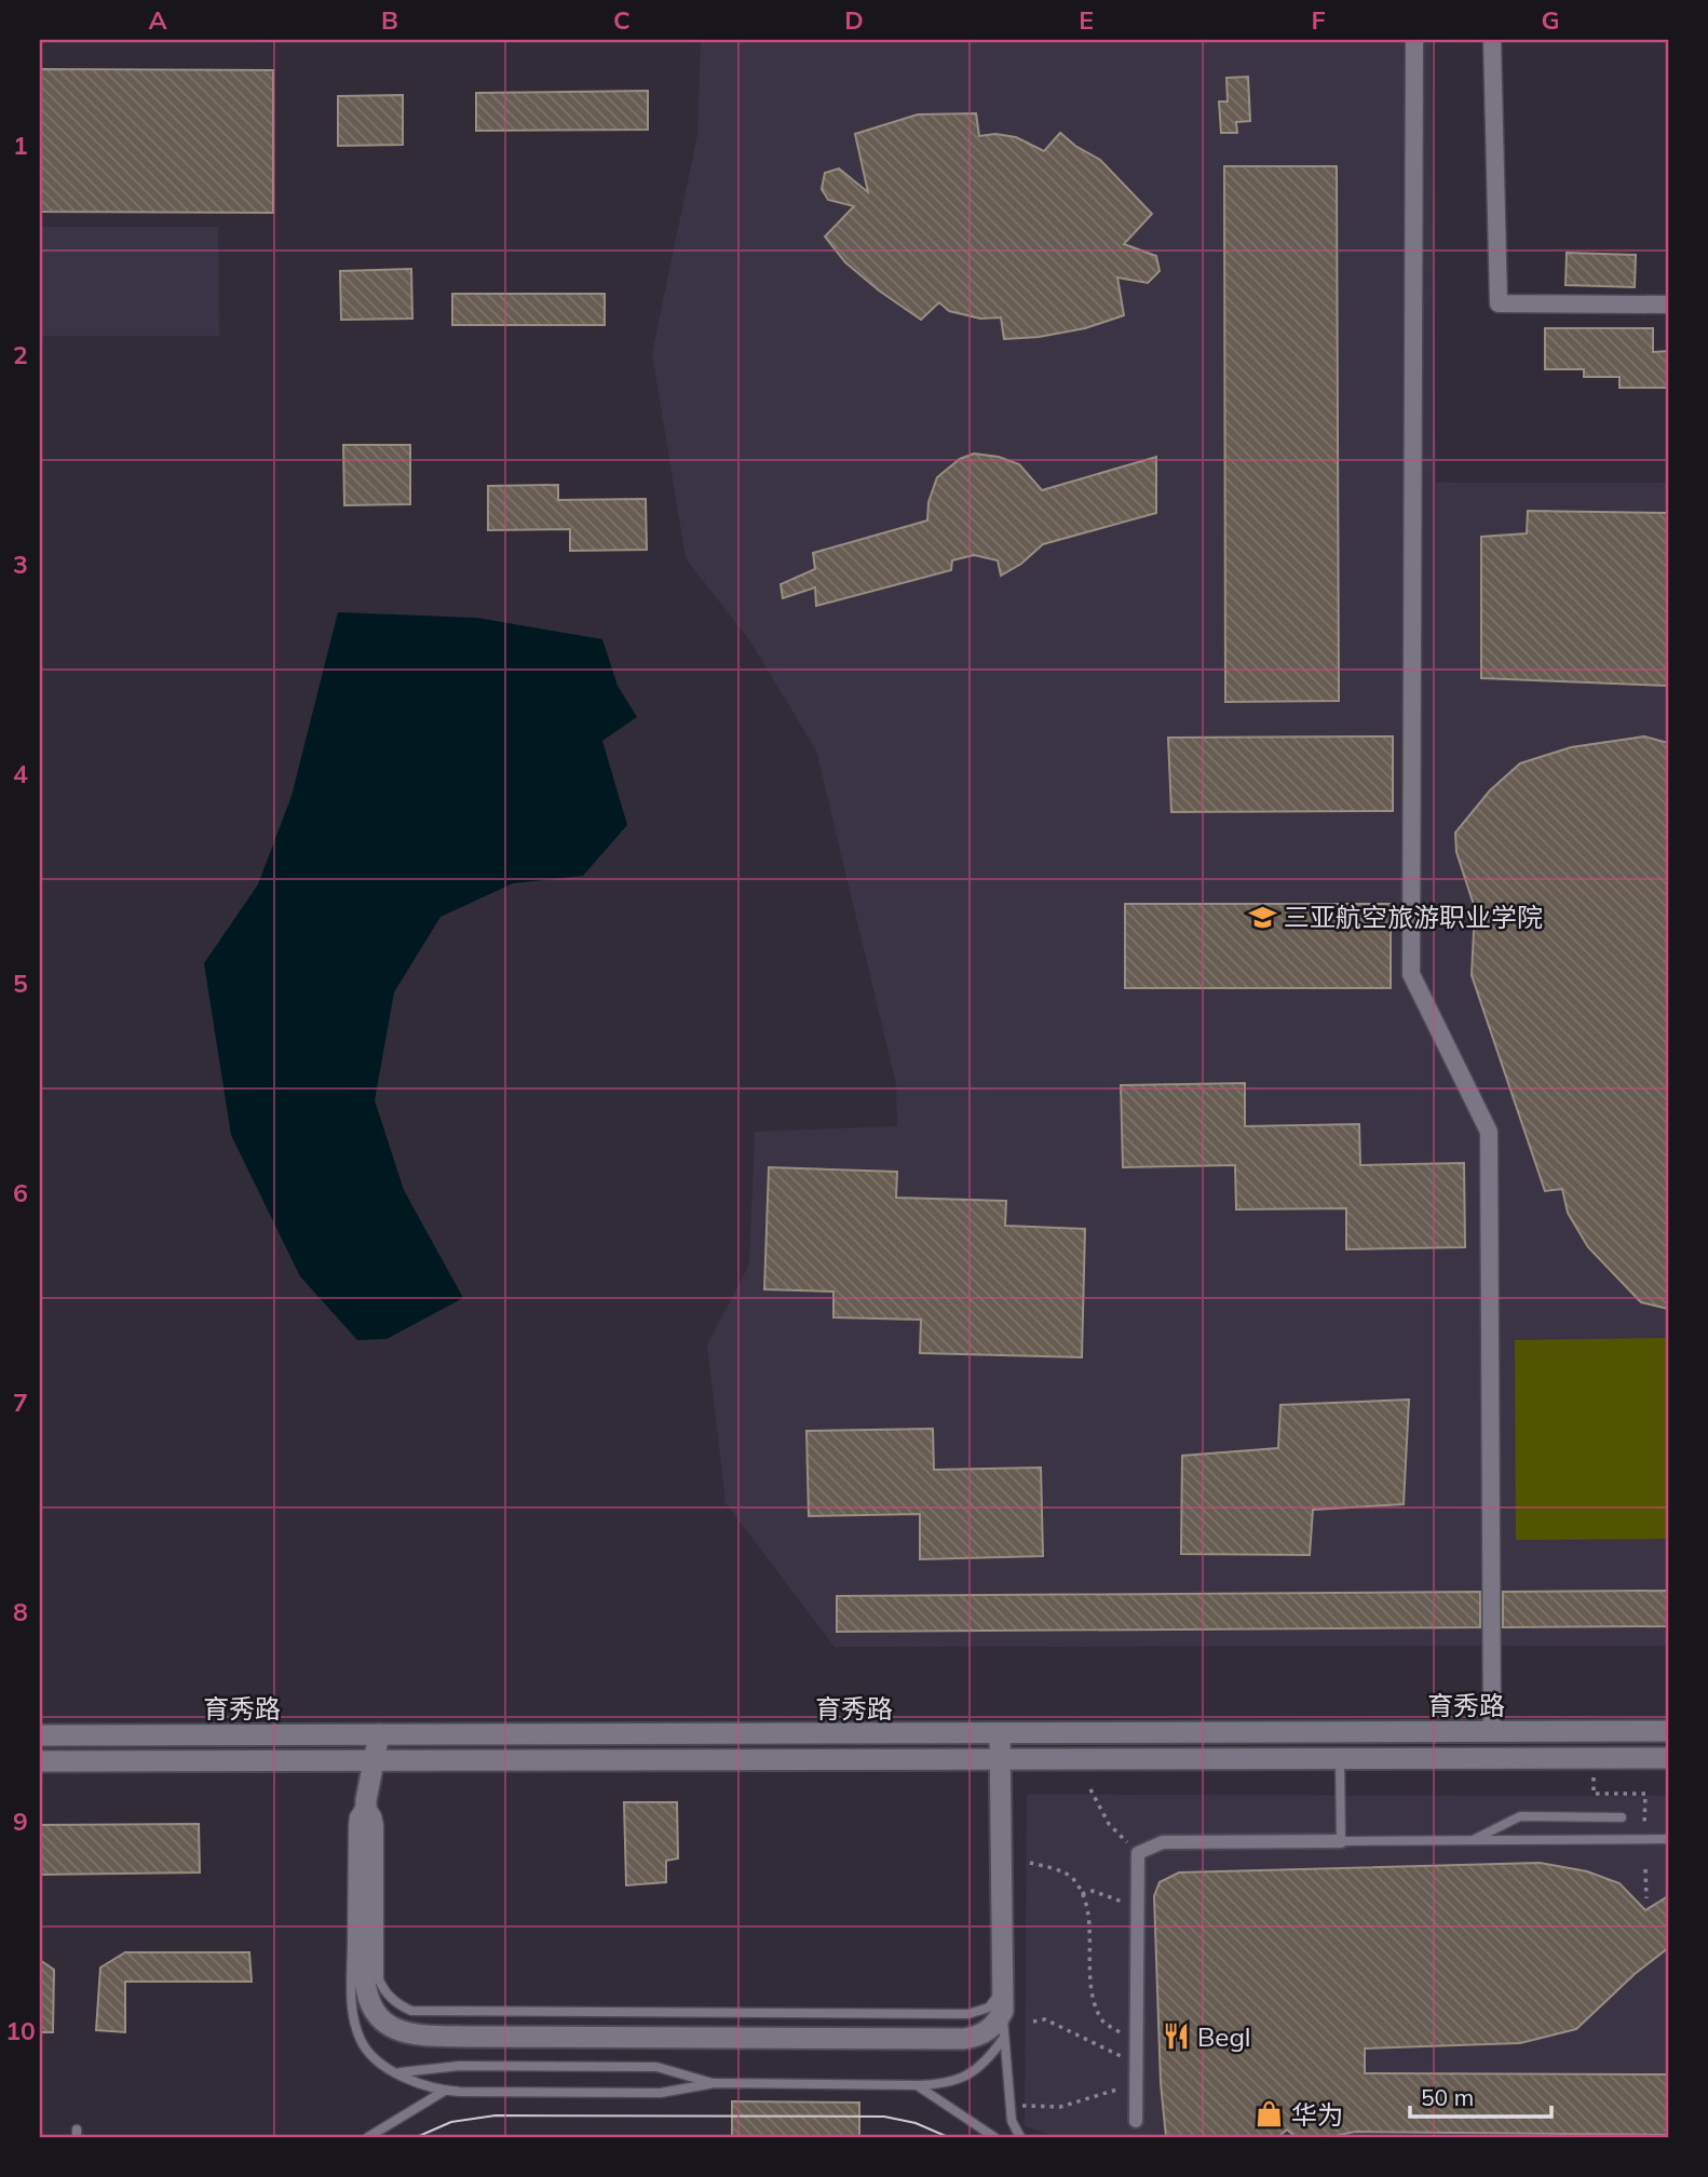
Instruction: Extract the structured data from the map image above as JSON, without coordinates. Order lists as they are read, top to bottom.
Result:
{
  "streets": {
    "main road": ["育秀路"]
  },
  "places": {
    "school or university": ["三亚航空旅游职业学院"],
    "restaurant": ["Begl"],
    "shop": ["华为"]
  },
  "scale_bar": "50 m",
  "grid": {
    "columns": [
      "A",
      "B",
      "C",
      "D",
      "E",
      "F",
      "G"
    ],
    "rows": [
      "1",
      "2",
      "3",
      "4",
      "5",
      "6",
      "7",
      "8",
      "9",
      "10"
    ]
  }
}
